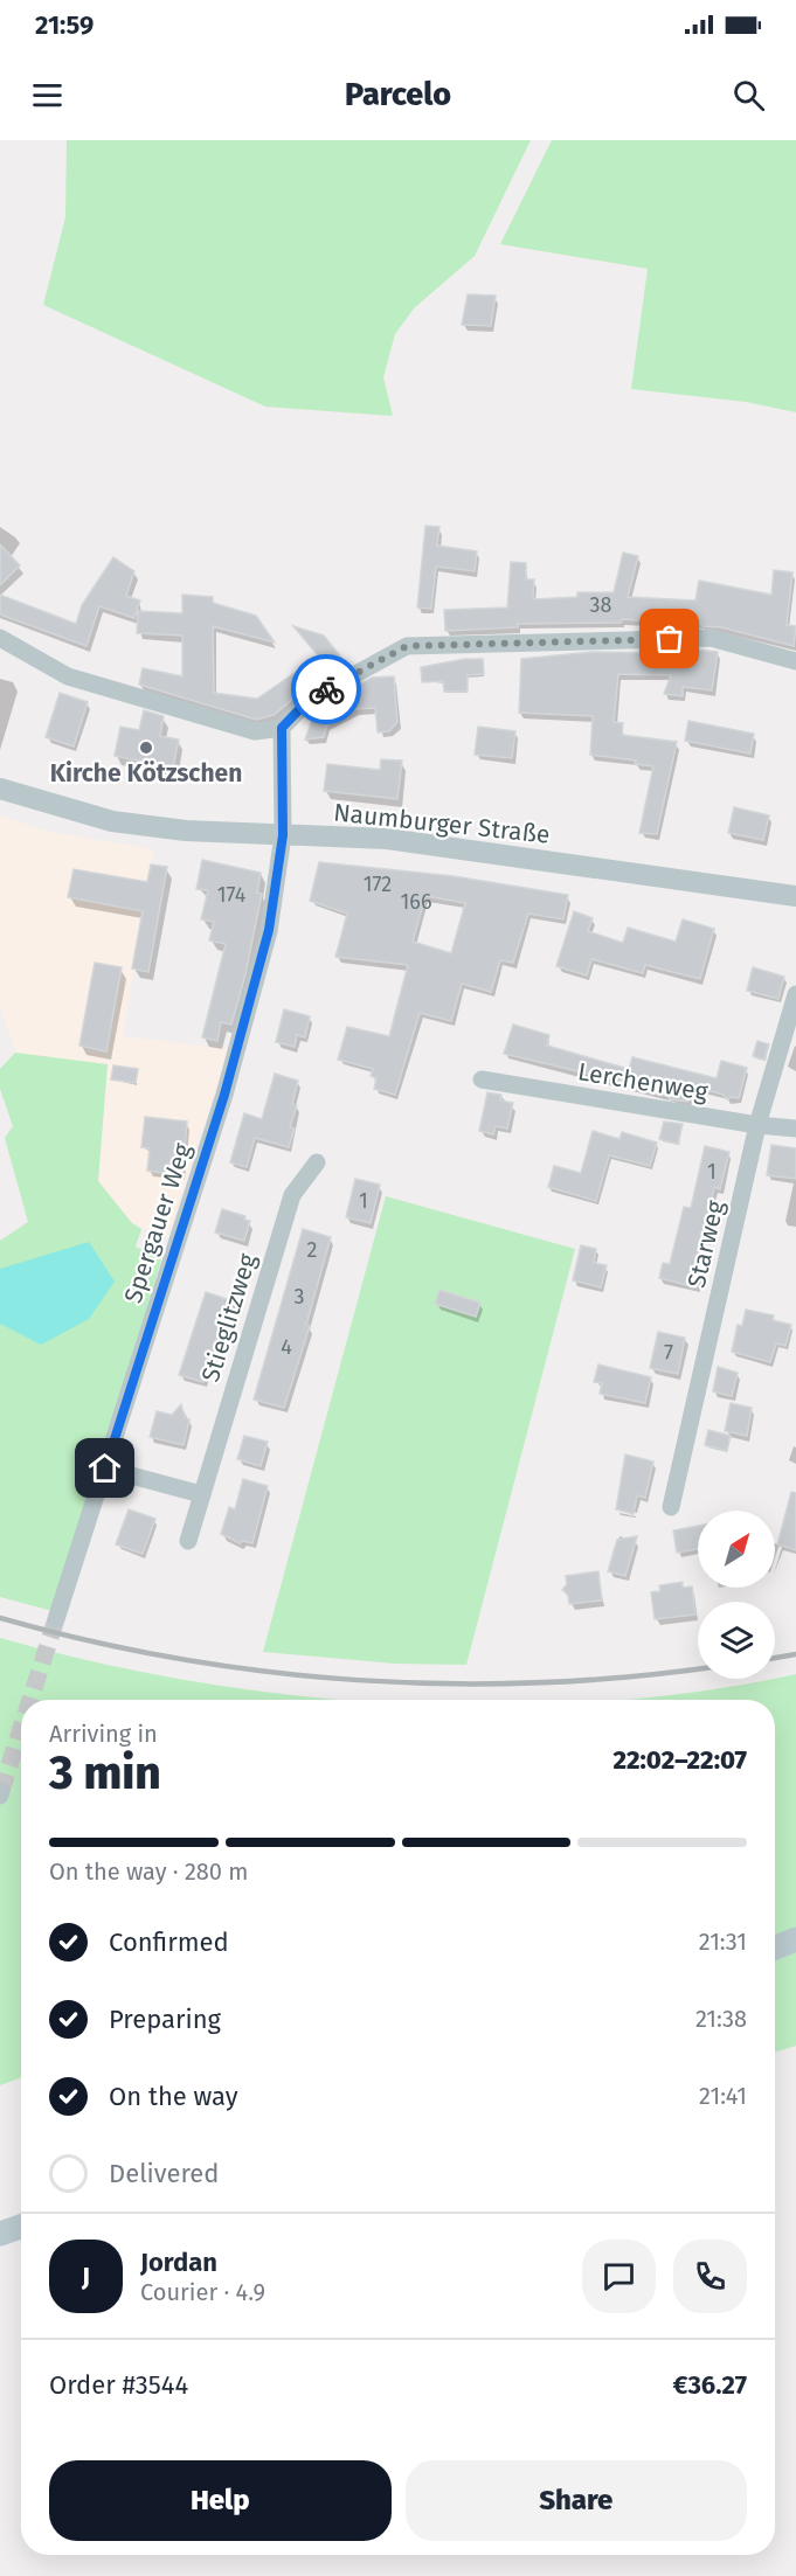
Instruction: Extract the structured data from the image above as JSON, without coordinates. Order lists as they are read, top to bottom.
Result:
{
  "streets": {
    "street": [
      "Naumburger Straße",
      "Lerchenweg",
      "Spergauer Weg",
      "Starweg",
      "Stieglitzweg"
    ]
  },
  "crossings": [
    ["Naumburger Straße", "Spergauer Weg"],
    ["Lerchenweg", "Starweg"]
  ],
  "places": ["Kirche Kötzschen"],
  "house_numbers": [
    "38",
    "172",
    "174",
    "166",
    "1",
    "1",
    "2",
    "3",
    "4",
    "7"
  ],
  "north": "top right",
  "page": {
    "status": "21:59",
    "header": "Parcelo",
    "heading": ["3 min", "Arriving in", "22:02–22:07"],
    "panel": [
      "Jordan",
      "Courier · 4.9",
      "Order #3544",
      "€36.27"
    ],
    "bar": "On the way · 280 m",
    "list": [
      ["Confirmed", "21:31"],
      ["Preparing", "21:38"],
      ["On the way", "21:41"],
      "Delivered"
    ],
    "round": "J",
    "buttons": ["Help", "Share"]
  }
}
